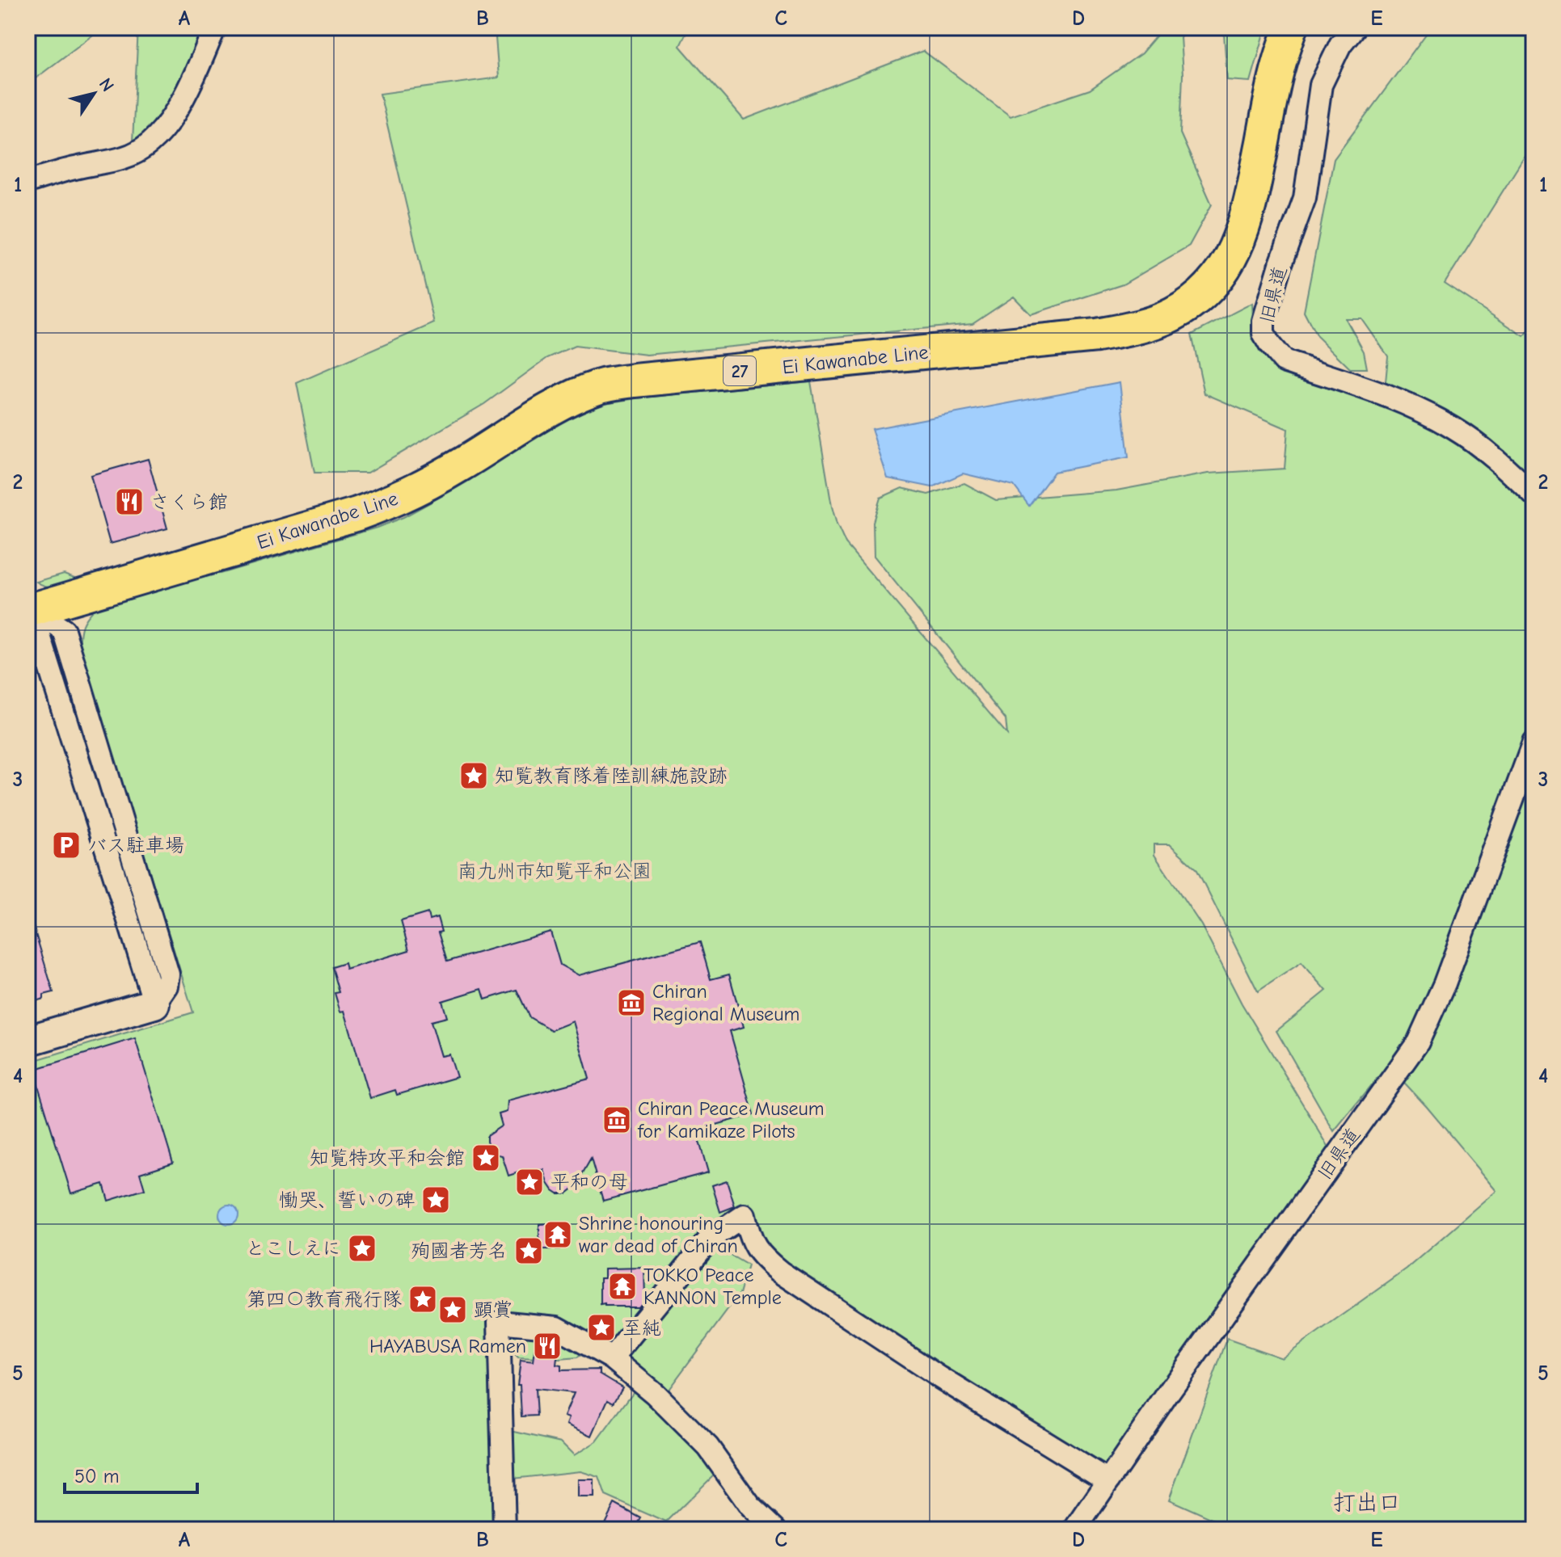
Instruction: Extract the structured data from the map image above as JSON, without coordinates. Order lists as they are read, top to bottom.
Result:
{
  "streets": {
    "main road": ["Ei Kawanabe Line", "27"],
    "street": ["旧県道"]
  },
  "districts": ["打出口"],
  "parks": ["南九州市知覧平和公園"],
  "places": {
    "restaurant": ["さくら館", "HAYABUSA Ramen"],
    "place": [
      "知覧教育隊着陸訓練施設跡",
      "知覧特攻平和会館",
      "平和の母",
      "慟哭、誓いの碑",
      "とこしえに",
      "殉國者芳名",
      "第四〇教育飛行隊",
      "顕賞",
      "至純"
    ],
    "parking": ["バス駐車場"],
    "museum": ["Chiran Regional Museum", "Chiran Peace Museum for Kamikaze Pilots"],
    "temple": ["Shrine honouring war dead of Chiran", "TOKKO Peace KANNON Temple"]
  },
  "scale_bar": "50 m",
  "north": "top right",
  "grid": {
    "columns": [
      "A",
      "B",
      "C",
      "D",
      "E"
    ],
    "rows": [
      "1",
      "2",
      "3",
      "4",
      "5"
    ]
  }
}
